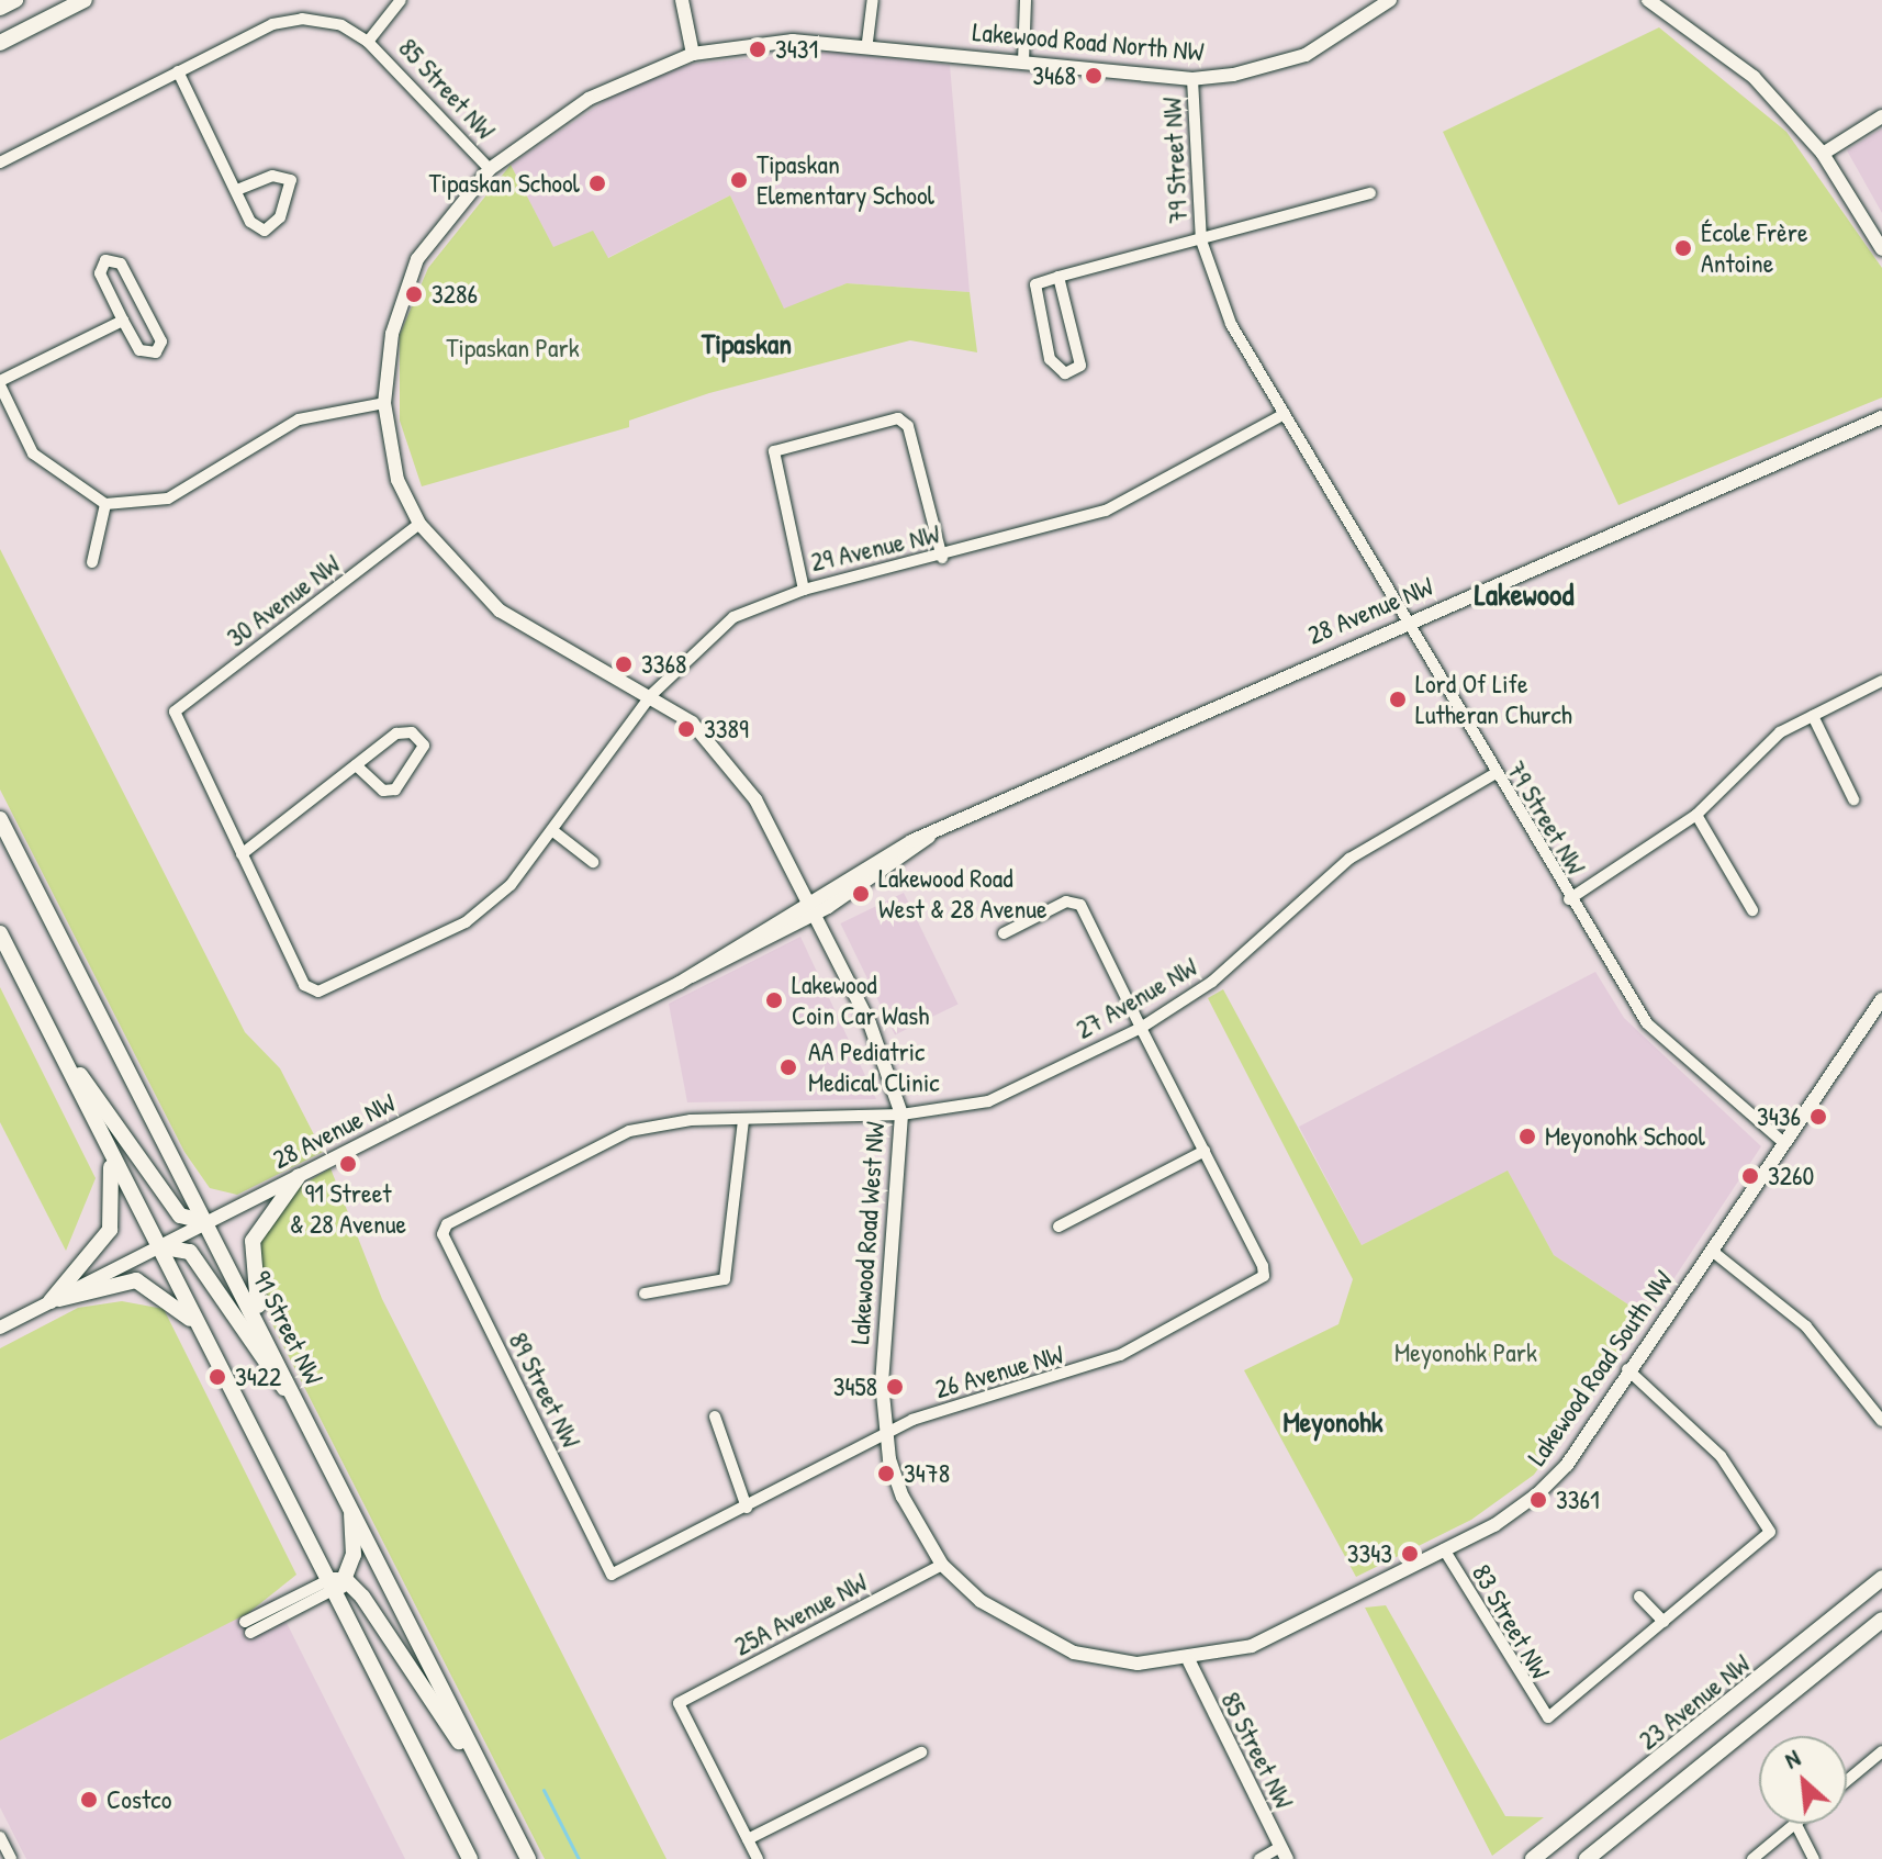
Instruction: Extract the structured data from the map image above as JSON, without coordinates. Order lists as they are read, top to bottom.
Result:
{
  "streets": {
    "main road": ["91 Street NW", "23 Avenue NW"],
    "street": [
      "Lakewood Road North NW",
      "85 Street NW",
      "79 Street NW",
      "29 Avenue NW",
      "30 Avenue NW",
      "28 Avenue NW",
      "27 Avenue NW",
      "Lakewood Road West NW",
      "Lakewood Road South NW",
      "26 Avenue NW",
      "89 Street NW",
      "25A Avenue NW",
      "83 Street NW"
    ]
  },
  "crossings": [
    ["Lakewood Road North NW", "85 Street NW"],
    ["Lakewood Road North NW", "79 Street NW"],
    ["Lakewood Road North NW", "Lakewood Road West NW"],
    ["85 Street NW", "Lakewood Road South NW"],
    ["79 Street NW", "29 Avenue NW"],
    ["79 Street NW", "28 Avenue NW"],
    ["79 Street NW", "27 Avenue NW"],
    ["79 Street NW", "Lakewood Road South NW"],
    ["29 Avenue NW", "30 Avenue NW"],
    ["29 Avenue NW", "Lakewood Road West NW"],
    ["30 Avenue NW", "Lakewood Road West NW"],
    ["28 Avenue NW", "Lakewood Road West NW"],
    ["28 Avenue NW", "91 Street NW"],
    ["27 Avenue NW", "Lakewood Road West NW"],
    ["27 Avenue NW", "89 Street NW"],
    ["Lakewood Road West NW", "Lakewood Road South NW"],
    ["Lakewood Road West NW", "26 Avenue NW"],
    ["Lakewood Road West NW", "25A Avenue NW"],
    ["Lakewood Road South NW", "83 Street NW"],
    ["26 Avenue NW", "89 Street NW"]
  ],
  "districts": ["Tipaskan", "Lakewood", "Meyonohk"],
  "parks": ["Tipaskan Park", "Meyonohk Park"],
  "places": [
    "3431",
    "3468",
    "Tipaskan Elementary School",
    "Tipaskan School",
    "École Frère Antoine",
    "3286",
    "3368",
    "Lord Of Life Lutheran Church",
    "3389",
    "Lakewood Road West & 28 Avenue",
    "Lakewood Coin Car Wash",
    "AA Pediatric Medical Clinic",
    "3436",
    "Meyonohk School",
    "91 Street & 28 Avenue",
    "3260",
    "3422",
    "3458",
    "3478",
    "3361",
    "3343",
    "Costco"
  ],
  "north": "top left"
}
